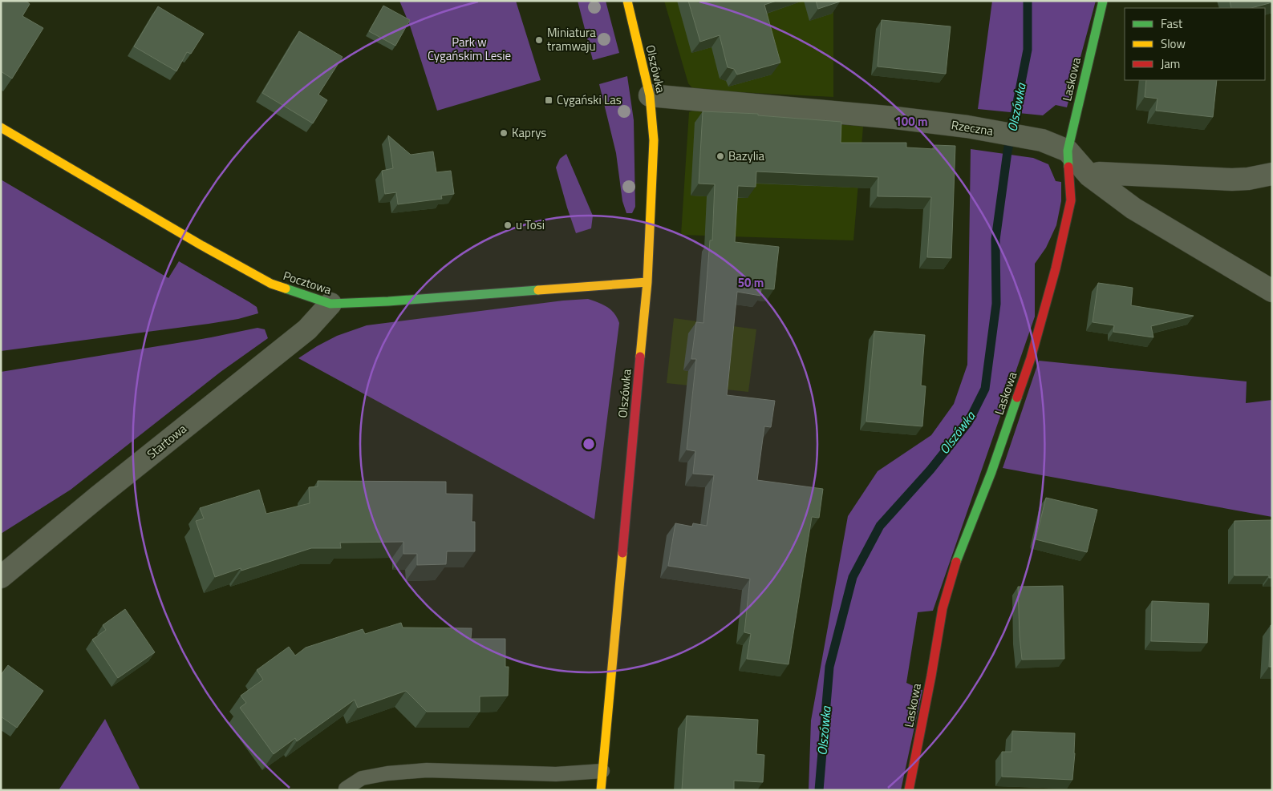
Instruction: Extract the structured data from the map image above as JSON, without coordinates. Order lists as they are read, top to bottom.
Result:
{
  "streets": {
    "street": [
      "Olszówka",
      "Laskowa",
      "Rzeczna",
      "Pocztowa",
      "Startowa"
    ]
  },
  "crossings": [
    ["Olszówka", "Rzeczna"],
    ["Olszówka", "Pocztowa"],
    ["Laskowa", "Rzeczna"],
    ["Pocztowa", "Startowa"]
  ],
  "water": ["Olszówka"],
  "parks": ["Park w Cygańskim Lesie"],
  "places": {
    "other": [
      "Miniatura tramwaju",
      "Kaprys",
      "Bazylia",
      "u Tosi"
    ],
    "transit": ["Cygański Las"]
  },
  "legend": ["Fast", "Slow", "Jam"],
  "rings": ["100 m", "50 m"]
}
